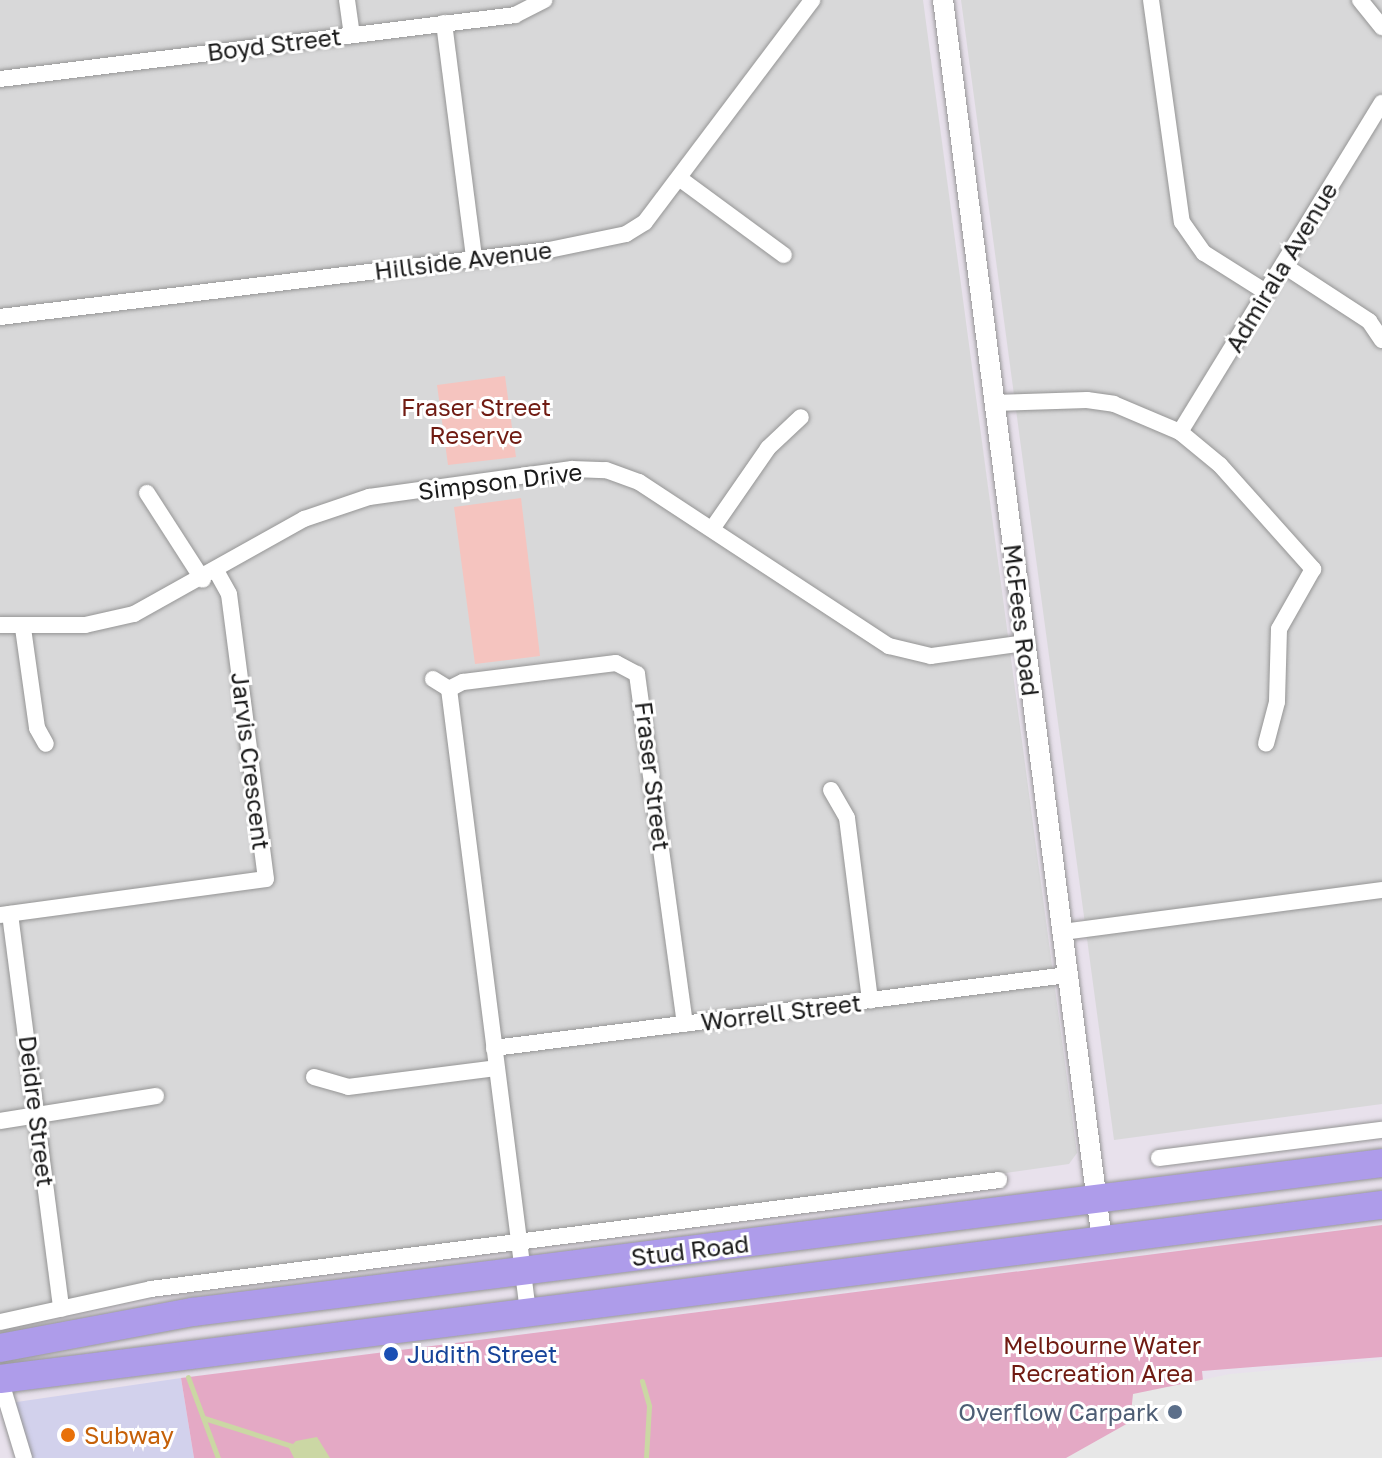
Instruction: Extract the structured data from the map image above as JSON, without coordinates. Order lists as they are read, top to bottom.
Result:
{
  "streets": {
    "highway": ["Stud Road"],
    "street": [
      "Boyd Street",
      "Hillside Avenue",
      "Admirala Avenue",
      "Simpson Drive",
      "McFees Road",
      "Jarvis Crescent",
      "Fraser Street",
      "Worrell Street",
      "Deidre Street"
    ]
  },
  "crossings": [
    ["Simpson Drive", "McFees Road"],
    ["Simpson Drive", "Jarvis Crescent"],
    ["McFees Road", "Worrell Street"],
    ["McFees Road", "Stud Road"],
    ["Jarvis Crescent", "Deidre Street"],
    ["Fraser Street", "Worrell Street"],
    ["Deidre Street", "Stud Road"]
  ],
  "parks": ["Fraser Street Reserve", "Melbourne Water Recreation Area"],
  "places": ["Judith Street", "Overflow Carpark", "Subway"]
}
